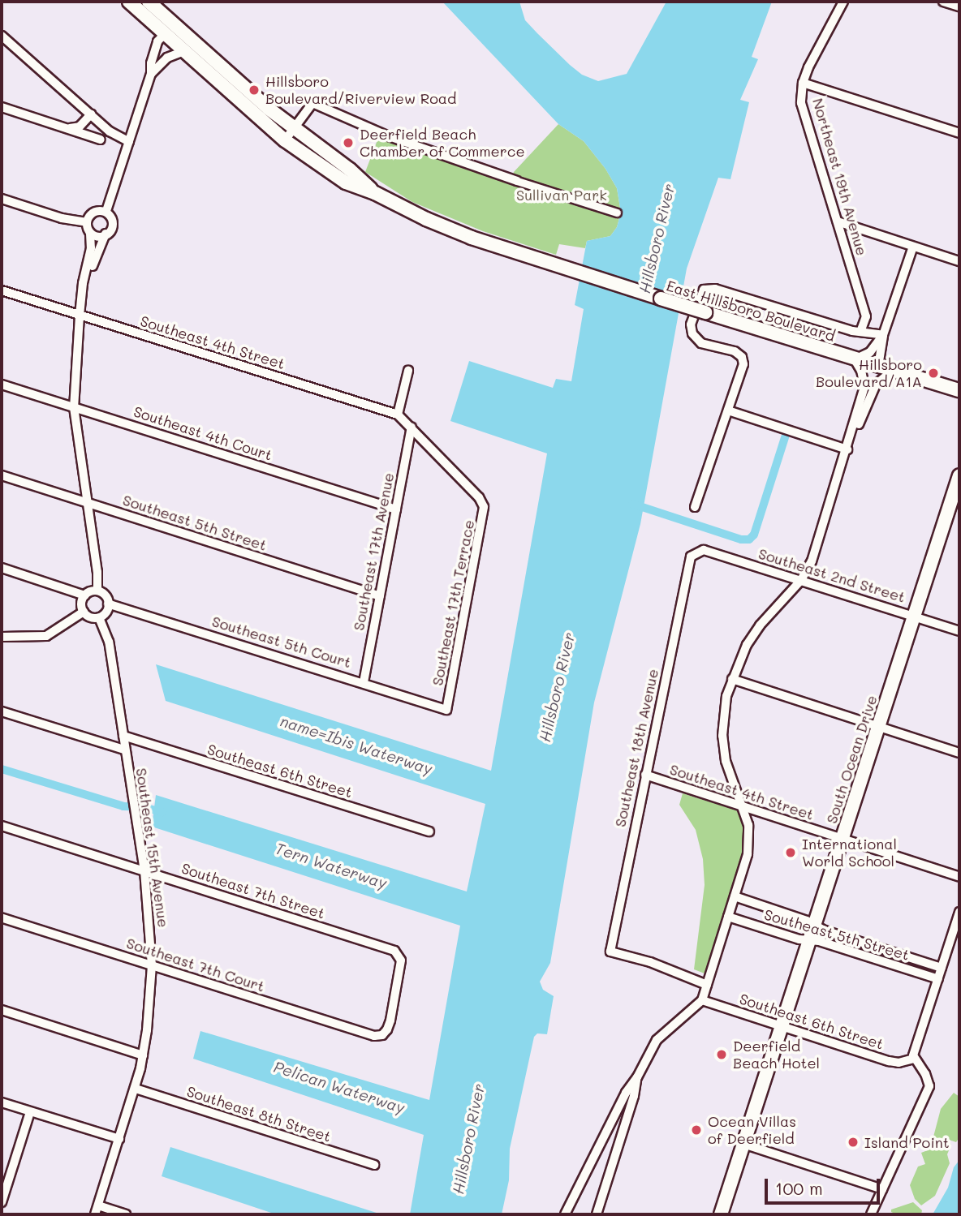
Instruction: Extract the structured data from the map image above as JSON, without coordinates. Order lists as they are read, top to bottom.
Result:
{
  "streets": {
    "main road": ["East Hillsboro Boulevard", "South Ocean Drive"],
    "street": [
      "Northeast 19th Avenue",
      "Southeast 4th Street",
      "Southeast 4th Court",
      "Southeast 5th Street",
      "Southeast 17th Avenue",
      "Southeast 2nd Street",
      "Southeast 17th Terrace",
      "Southeast 5th Court",
      "Southeast 18th Avenue",
      "Southeast 6th Street",
      "Southeast 15th Avenue",
      "Southeast 7th Street",
      "Southeast 7th Court",
      "Southeast 8th Street"
    ]
  },
  "crossings": [
    ["Southeast 4th Street", "Southeast 17th Avenue"],
    ["Southeast 4th Street", "Southeast 17th Terrace"],
    ["Southeast 4th Street", "Southeast 18th Avenue"],
    ["Southeast 4th Street", "South Ocean Drive"],
    ["Southeast 4th Court", "Southeast 17th Avenue"],
    ["Southeast 5th Street", "Southeast 17th Avenue"],
    ["Southeast 5th Street", "South Ocean Drive"],
    ["Southeast 17th Avenue", "Southeast 17th Terrace"],
    ["Southeast 17th Avenue", "Southeast 5th Court"],
    ["Southeast 2nd Street", "Southeast 18th Avenue"],
    ["Southeast 2nd Street", "South Ocean Drive"],
    ["Southeast 17th Terrace", "Southeast 5th Court"],
    ["Southeast 5th Court", "Southeast 15th Avenue"],
    ["South Ocean Drive", "Southeast 6th Street"],
    ["Southeast 6th Street", "Southeast 15th Avenue"],
    ["Southeast 15th Avenue", "Southeast 7th Street"],
    ["Southeast 15th Avenue", "Southeast 7th Court"],
    ["Southeast 15th Avenue", "Southeast 8th Street"],
    ["Southeast 7th Street", "Southeast 7th Court"]
  ],
  "water": [
    "Hillsboro River",
    "name=Ibis Waterway",
    "Tern Waterway",
    "Pelican Waterway"
  ],
  "parks": ["Sullivan Park"],
  "places": [
    "Hillsboro Boulevard/Riverview Road",
    "Deerfield Beach Chamber of Commerce",
    "Hillsboro Boulevard/A1A",
    "International World School",
    "Deerfield Beach Hotel",
    "Ocean Villas of Deerfield",
    "Island Point"
  ],
  "scale_bar": "100 m"
}
